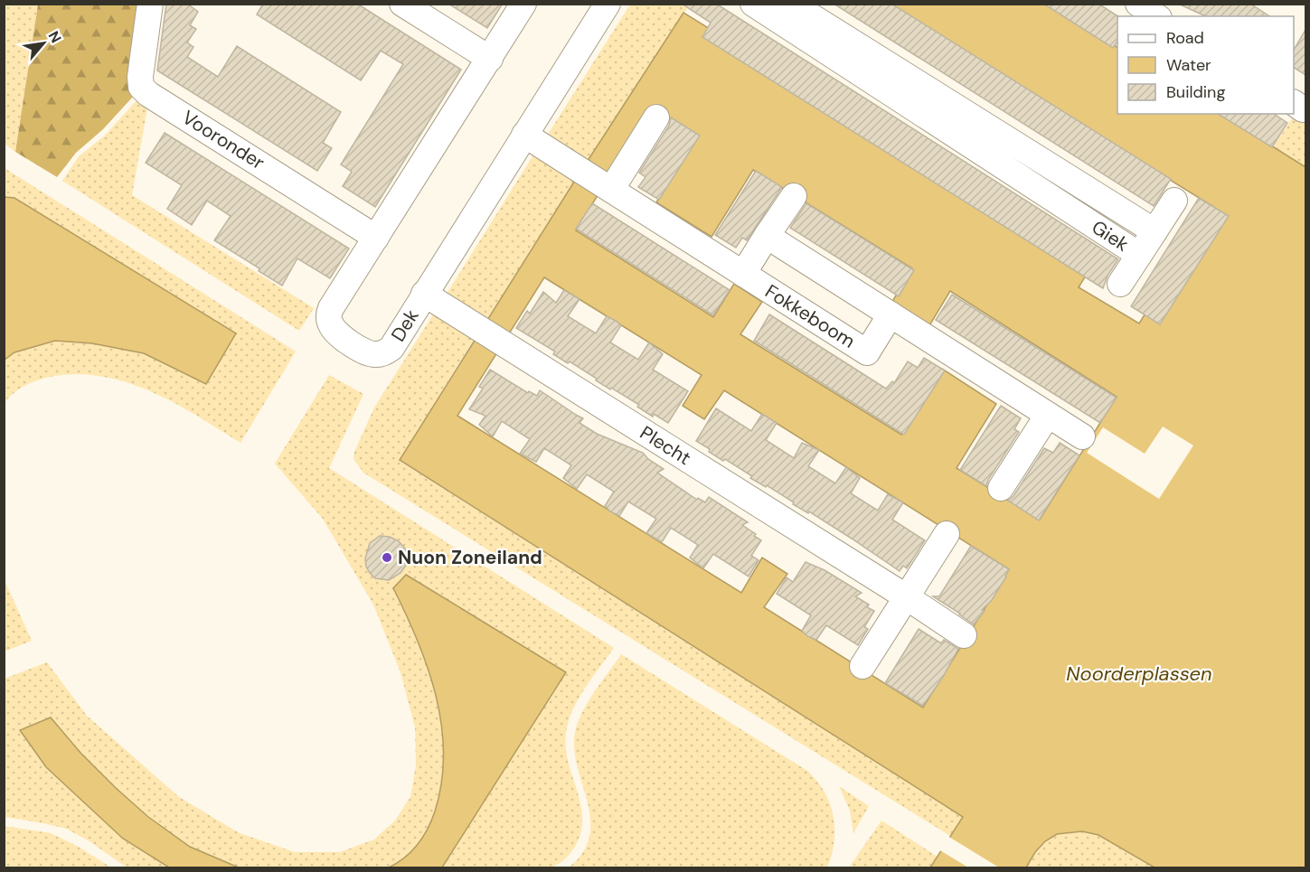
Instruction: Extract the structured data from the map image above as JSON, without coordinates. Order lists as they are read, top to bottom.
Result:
{
  "streets": {
    "street": [
      "Vooronder",
      "Giek",
      "Fokkeboom",
      "Dek",
      "Plecht"
    ]
  },
  "crossings": [
    ["Vooronder", "Dek"],
    ["Fokkeboom", "Dek"],
    ["Dek", "Plecht"]
  ],
  "water": ["Noorderplassen"],
  "places": ["Nuon Zoneiland"],
  "legend": ["Road", "Water", "Building"],
  "north": "top right"
}
